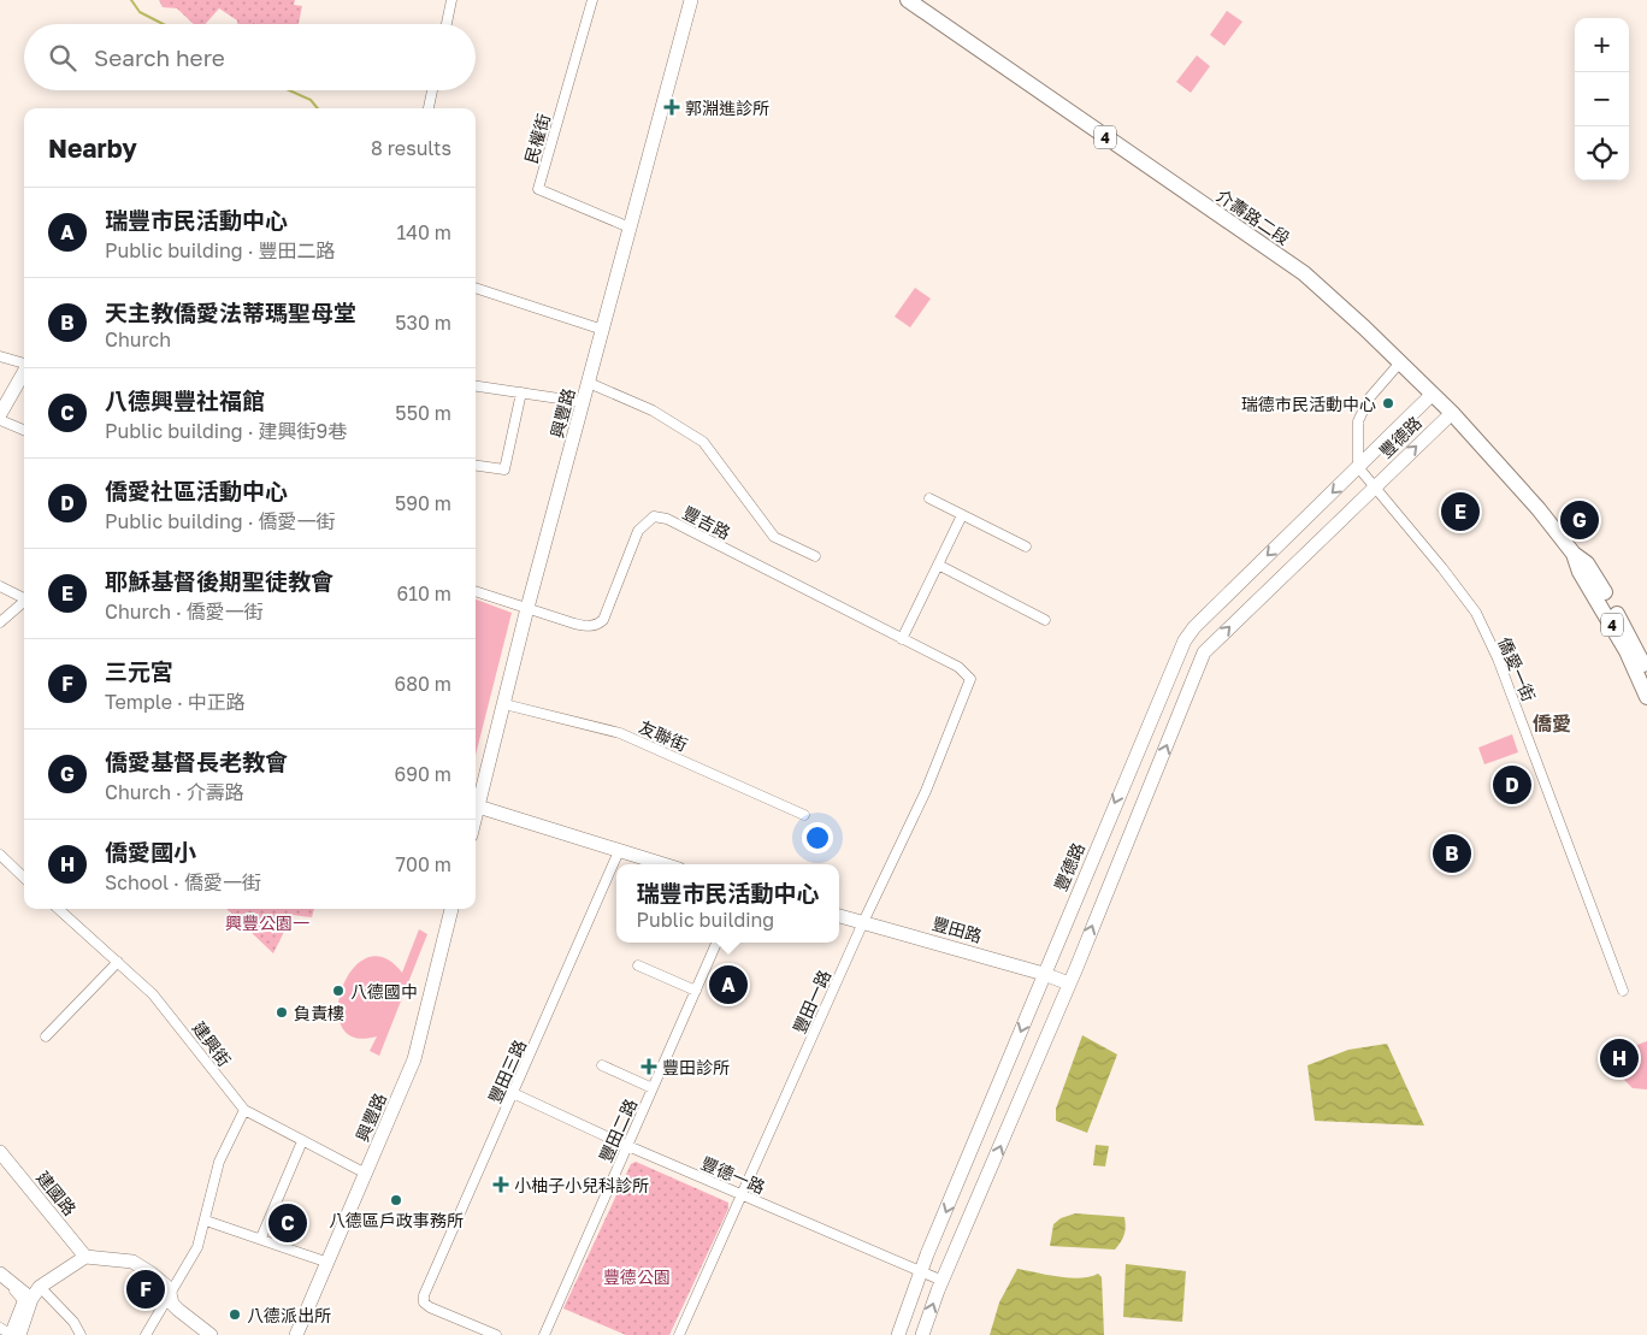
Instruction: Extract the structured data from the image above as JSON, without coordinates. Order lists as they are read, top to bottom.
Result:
{
  "streets": {
    "main road": [
      "4",
      "介壽路二段",
      "興豐路",
      "豐德路",
      "豐田路",
      "建國路"
    ],
    "street": [
      "民權街",
      "豐吉路",
      "僑愛一街",
      "友聯街",
      "豐田一路",
      "建興街",
      "豐田三路",
      "豐田二路",
      "豐德一路"
    ]
  },
  "crossings": [
    ["4", "介壽路二段"],
    ["民權街", "興豐路"],
    ["介壽路二段", "豐德路"],
    ["興豐路", "豐吉路"],
    ["興豐路", "友聯街"],
    ["興豐路", "建興街"],
    ["豐德路", "僑愛一街"],
    ["豐德路", "豐田路"],
    ["豐德路", "豐德一路"],
    ["豐吉路", "豐田一路"],
    ["豐田路", "豐田一路"],
    ["豐田一路", "豐德一路"],
    ["豐田三路", "豐德一路"],
    ["豐田二路", "豐德一路"]
  ],
  "districts": ["僑愛"],
  "parks": ["興豐公園一", "豐德公園"],
  "places": {
    "health": ["郭淵進診所", "豐田診所", "小柚子小兒科診所"],
    "other": [
      "瑞德市民活動中心",
      "八德國中",
      "負責樓",
      "八德區戶政事務所",
      "八德派出所"
    ]
  },
  "page": {
    "map_buttons": ["+", "−"],
    "search": "Search here",
    "heading": ["Nearby", "8 results"],
    "list": [
      {
        "mark": "A",
        "name": "瑞豐市民活動中心",
        "note": "Public building · 豐田二路",
        "value": "140 m"
      },
      {
        "mark": "B",
        "name": "天主教僑愛法蒂瑪聖母堂",
        "note": "Church",
        "value": "530 m"
      },
      {
        "mark": "C",
        "name": "八德興豐社福館",
        "note": "Public building · 建興街9巷",
        "value": "550 m"
      },
      {
        "mark": "D",
        "name": "僑愛社區活動中心",
        "note": "Public building · 僑愛一街",
        "value": "590 m"
      },
      {
        "mark": "E",
        "name": "耶穌基督後期聖徒教會",
        "note": "Church · 僑愛一街",
        "value": "610 m"
      },
      {
        "mark": "F",
        "name": "三元宮",
        "note": "Temple · 中正路",
        "value": "680 m"
      },
      {
        "mark": "G",
        "name": "僑愛基督長老教會",
        "note": "Church · 介壽路",
        "value": "690 m"
      },
      {
        "mark": "H",
        "name": "僑愛國小",
        "note": "School · 僑愛一街",
        "value": "700 m"
      }
    ],
    "pins": [
      "E",
      "G",
      "D",
      "B",
      "A",
      "H",
      "C",
      "F"
    ],
    "popup": ["瑞豐市民活動中心", "Public building"]
  }
}
